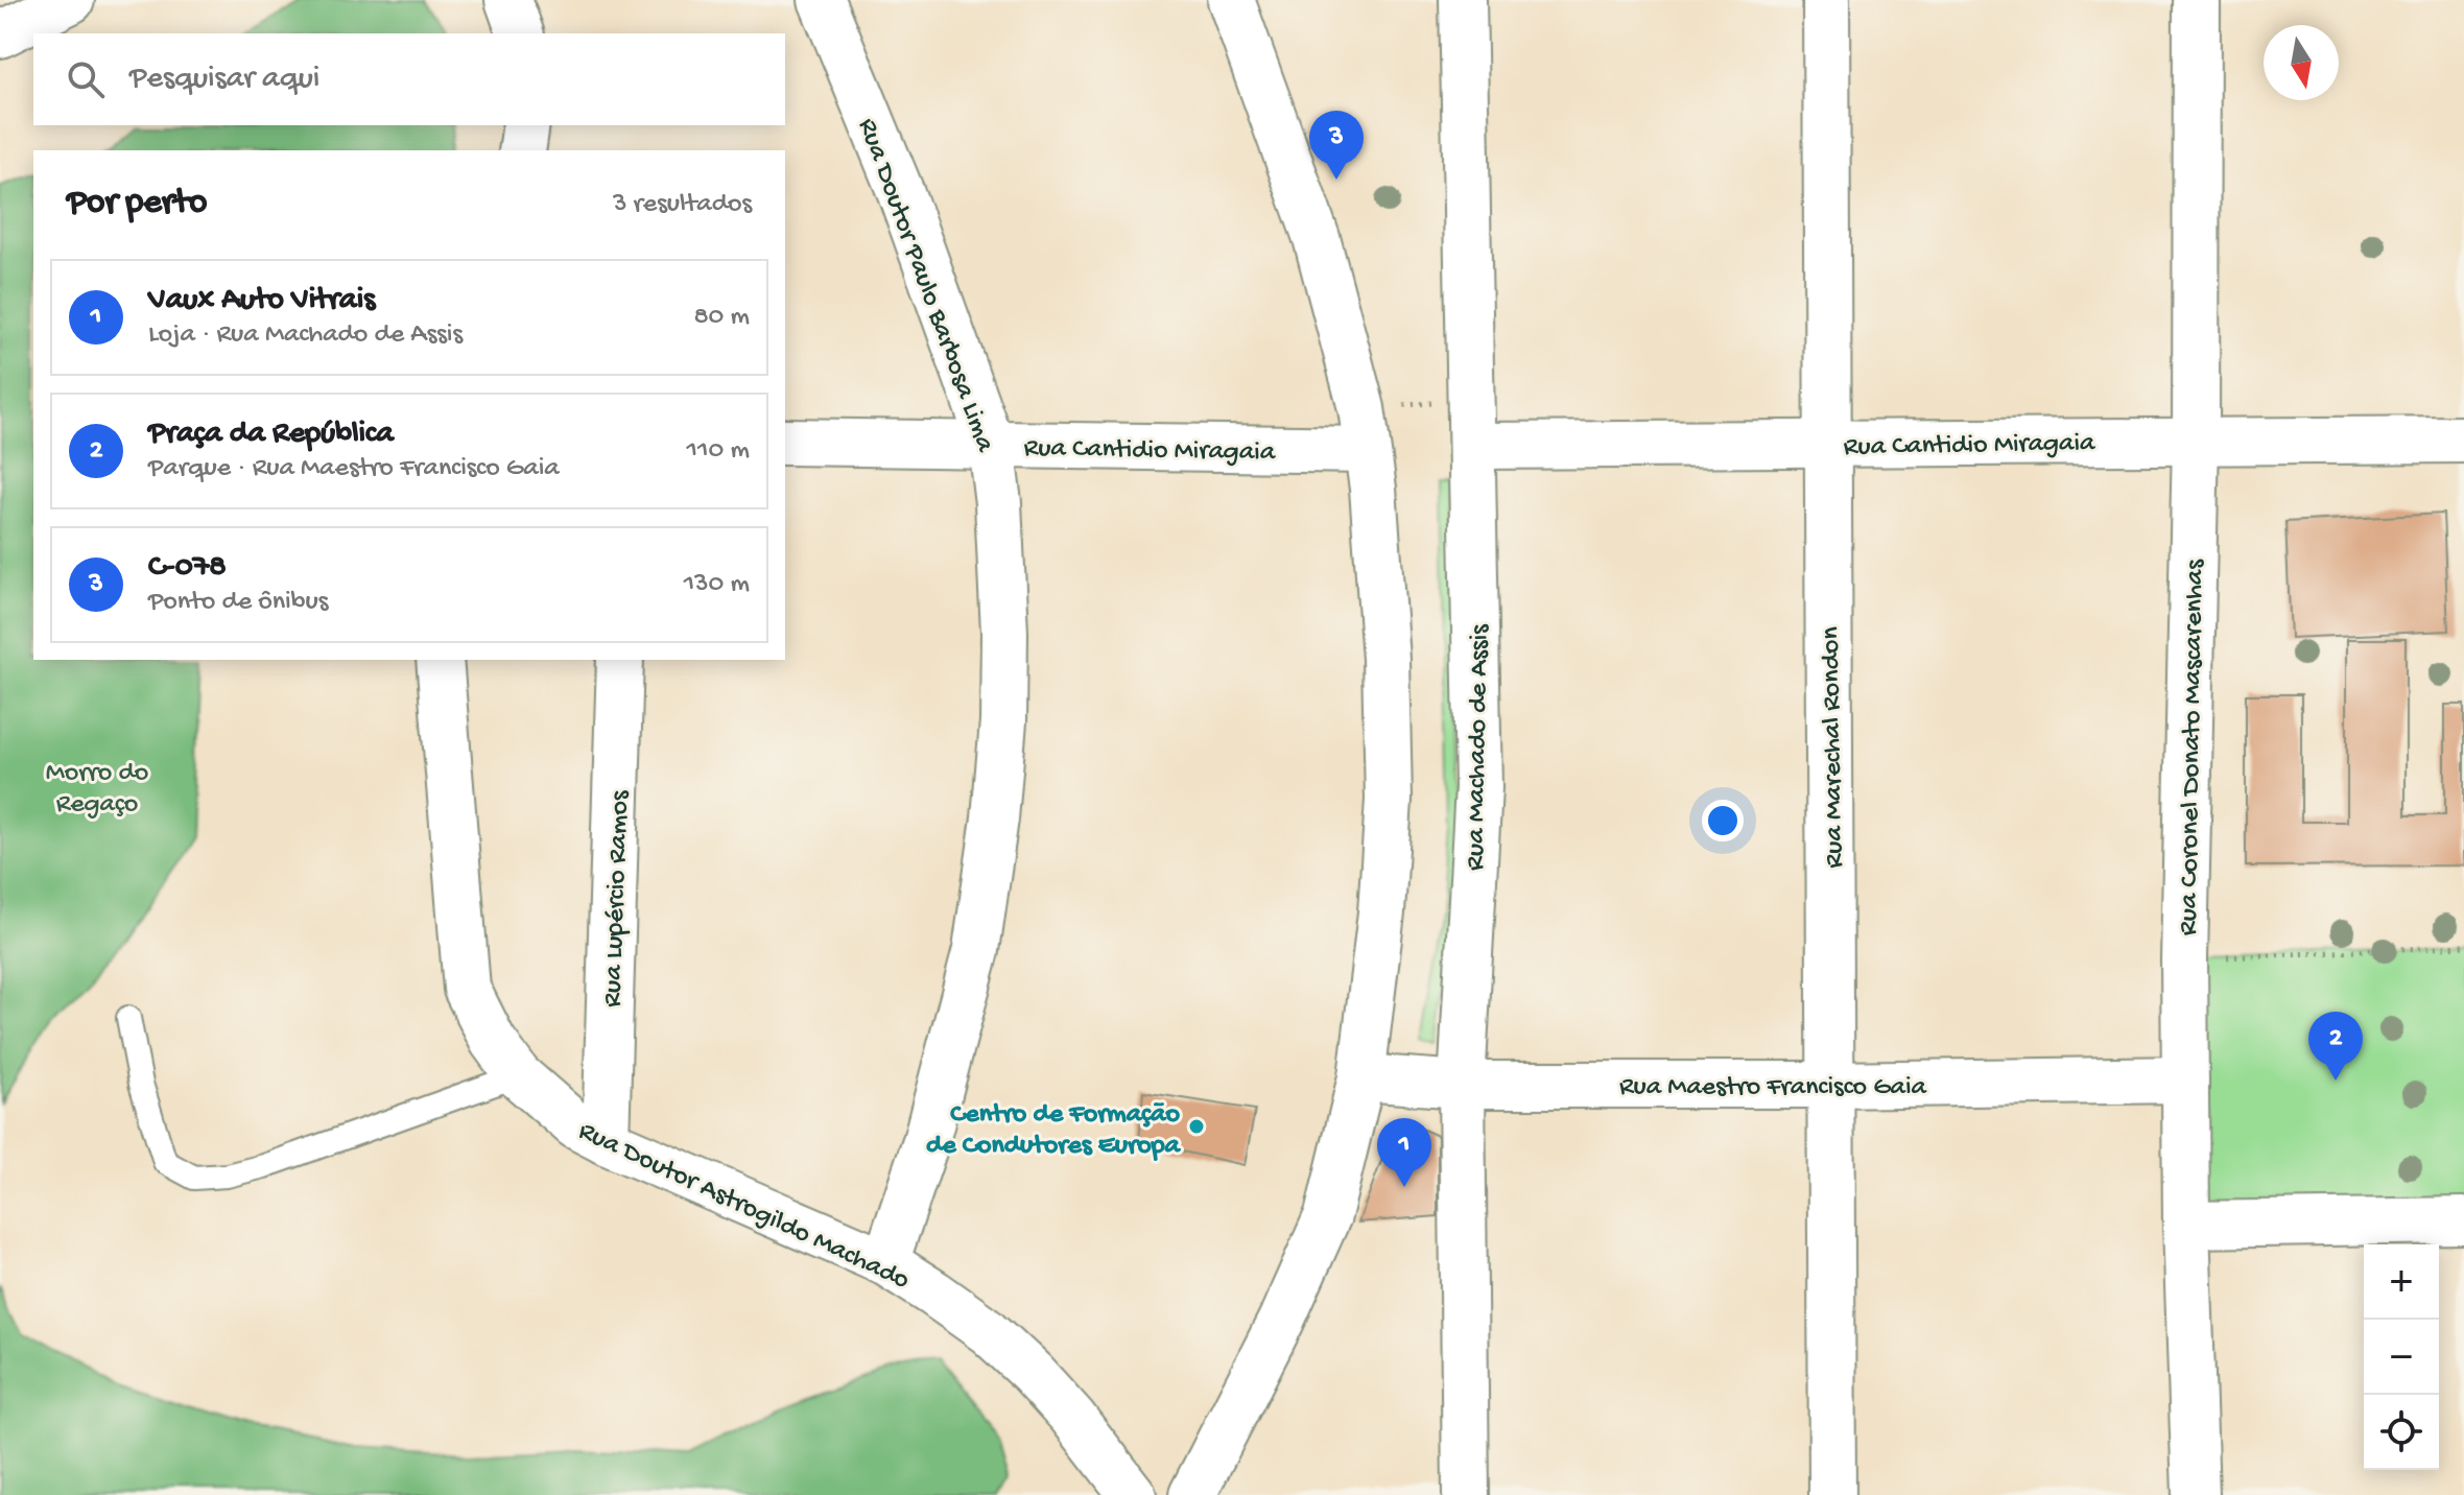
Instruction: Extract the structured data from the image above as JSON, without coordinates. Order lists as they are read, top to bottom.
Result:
{
  "streets": {
    "street": [
      "Rua Doutor Paulo Barbosa Lima",
      "Rua Cantidio Miragaia",
      "Rua Machado de Assis",
      "Rua Marechal Rondon",
      "Rua Coronel Donato Mascarenhas",
      "Rua Lupércio Ramos",
      "Rua Maestro Francisco Gaia",
      "Rua Doutor Astrogildo Machado"
    ]
  },
  "crossings": [
    ["Rua Doutor Paulo Barbosa Lima", "Rua Cantidio Miragaia"],
    ["Rua Doutor Paulo Barbosa Lima", "Rua Doutor Astrogildo Machado"],
    ["Rua Cantidio Miragaia", "Rua Machado de Assis"],
    ["Rua Cantidio Miragaia", "Rua Marechal Rondon"],
    ["Rua Cantidio Miragaia", "Rua Coronel Donato Mascarenhas"],
    ["Rua Machado de Assis", "Rua Maestro Francisco Gaia"],
    ["Rua Marechal Rondon", "Rua Maestro Francisco Gaia"],
    ["Rua Coronel Donato Mascarenhas", "Rua Maestro Francisco Gaia"],
    ["Rua Lupércio Ramos", "Rua Doutor Astrogildo Machado"]
  ],
  "parks": ["Morro do Regaço"],
  "places": ["Centro de Formação de Condutores Europa"],
  "north": "bottom",
  "page": {
    "search": "Pesquisar aqui",
    "pins": ["3", "2", "1"],
    "heading": ["Por perto", "3 resultados"],
    "list": [
      {
        "mark": "1",
        "name": "Vaux Auto Vitrais",
        "note": "Loja · Rua Machado de Assis",
        "value": "80 m"
      },
      {
        "mark": "2",
        "name": "Praça da República",
        "note": "Parque · Rua Maestro Francisco Gaia",
        "value": "110 m"
      },
      {
        "mark": "3",
        "name": "C-078",
        "note": "Ponto de ônibus",
        "value": "130 m"
      }
    ],
    "map_buttons": ["+", "−"]
  }
}
